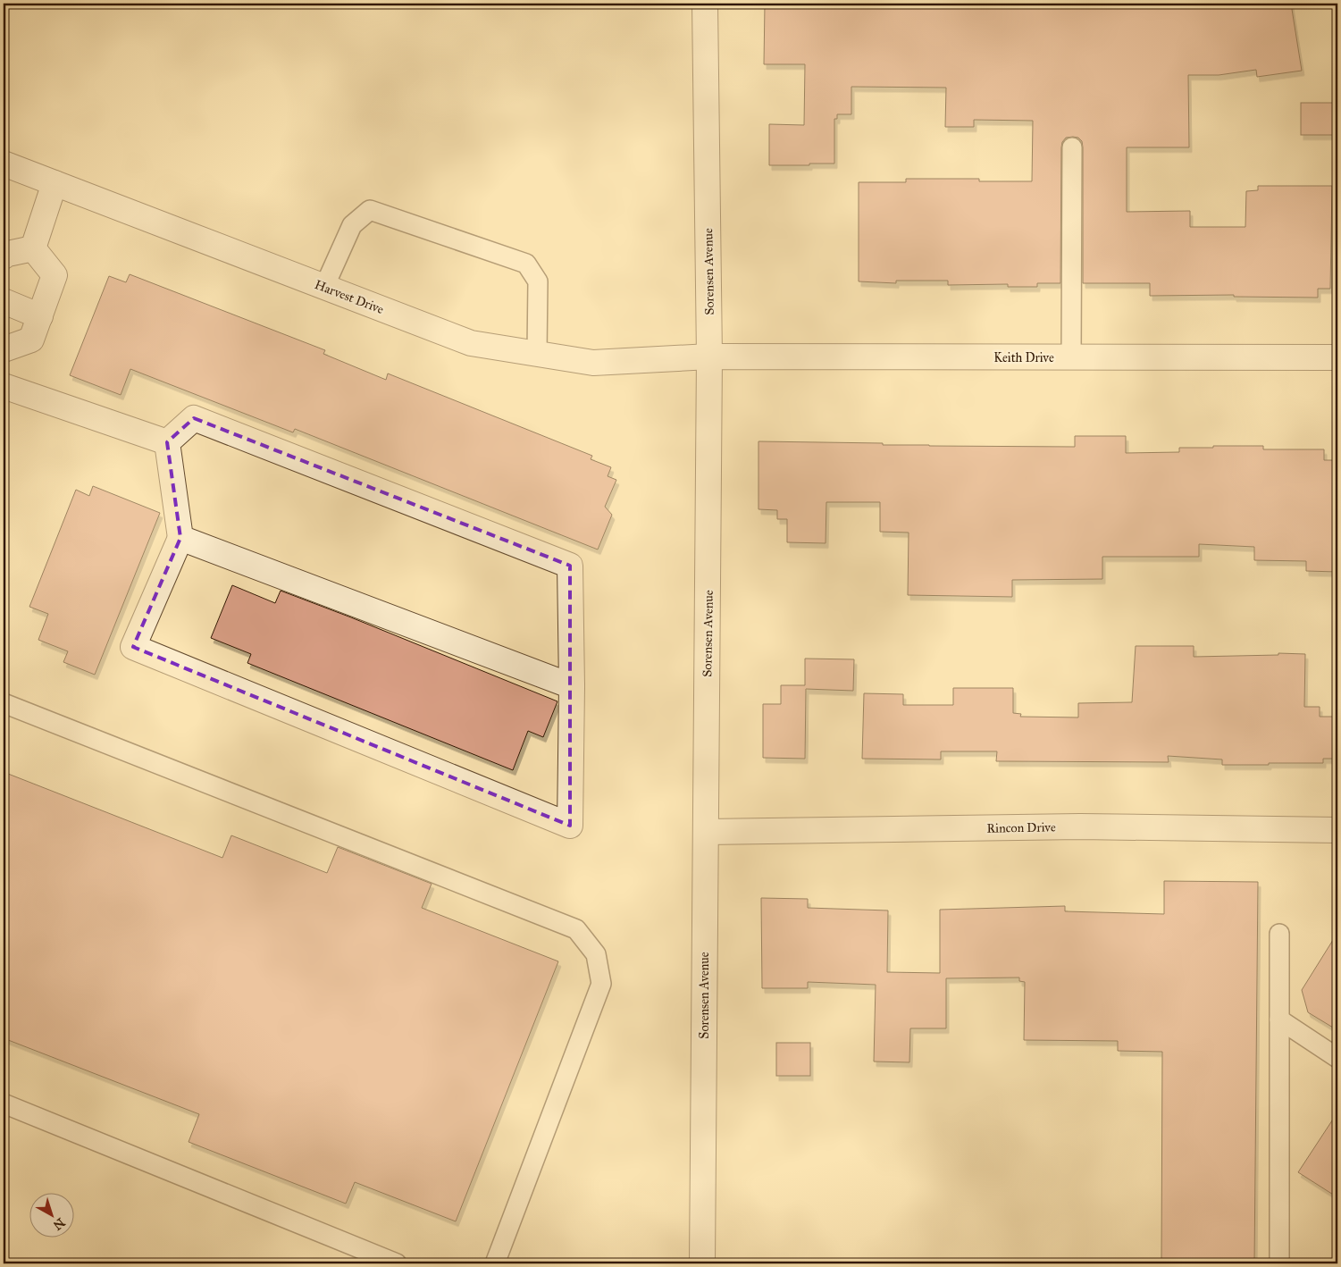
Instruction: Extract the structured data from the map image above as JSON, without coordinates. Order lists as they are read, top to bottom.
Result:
{
  "streets": {
    "street": [
      "Sorensen Avenue",
      "Harvest Drive",
      "Keith Drive",
      "Rincon Drive"
    ]
  },
  "crossings": [
    ["Sorensen Avenue", "Harvest Drive"],
    ["Sorensen Avenue", "Keith Drive"],
    ["Sorensen Avenue", "Rincon Drive"],
    ["Harvest Drive", "Keith Drive"]
  ],
  "north": "bottom right"
}
